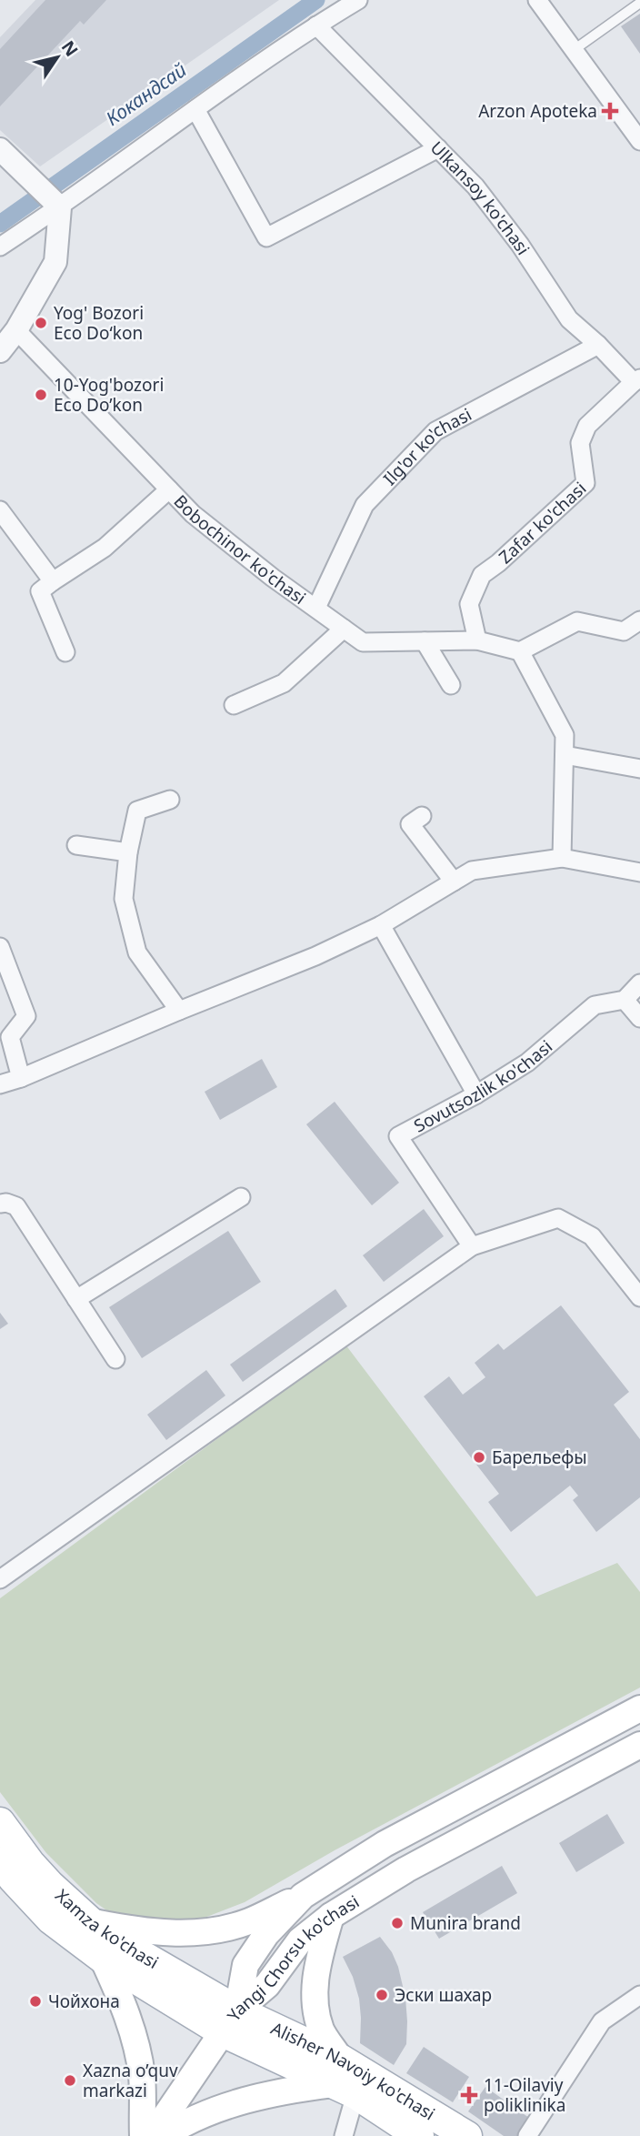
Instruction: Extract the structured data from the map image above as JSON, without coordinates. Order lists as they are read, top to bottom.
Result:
{
  "streets": {
    "main road": ["Xamza ko'chasi", "Yangi Chorsu ko'chasi", "Alisher Navoiy ko'chasi"],
    "street": [
      "Ulkansoy ko'chasi",
      "Ilg'or ko'chasi",
      "Zafar ko'chasi",
      "Bobochinor ko'chasi",
      "Sovutsozlik ko'chasi"
    ]
  },
  "crossings": [
    ["Ulkansoy ko'chasi", "Ilg'or ko'chasi"],
    ["Ulkansoy ko'chasi", "Zafar ko'chasi"],
    ["Ilg'or ko'chasi", "Bobochinor ko'chasi"],
    ["Zafar ko'chasi", "Bobochinor ko'chasi"],
    ["Xamza ko'chasi", "Yangi Chorsu ko'chasi"],
    ["Xamza ko'chasi", "Alisher Navoiy ko'chasi"],
    ["Yangi Chorsu ko'chasi", "Alisher Navoiy ko'chasi"]
  ],
  "water": ["Кокандсай"],
  "places": {
    "health": ["Arzon Apoteka", "11-Oilaviy poliklinika"],
    "other": [
      "Yog' Bozori Eco Do‘kon",
      "10-Yog'bozori Eco Do’kon",
      "Барельефы",
      "Munira brand",
      "Эски шахар",
      "Чойхона",
      "Xazna o’quv markazi"
    ]
  },
  "north": "top right"
}
